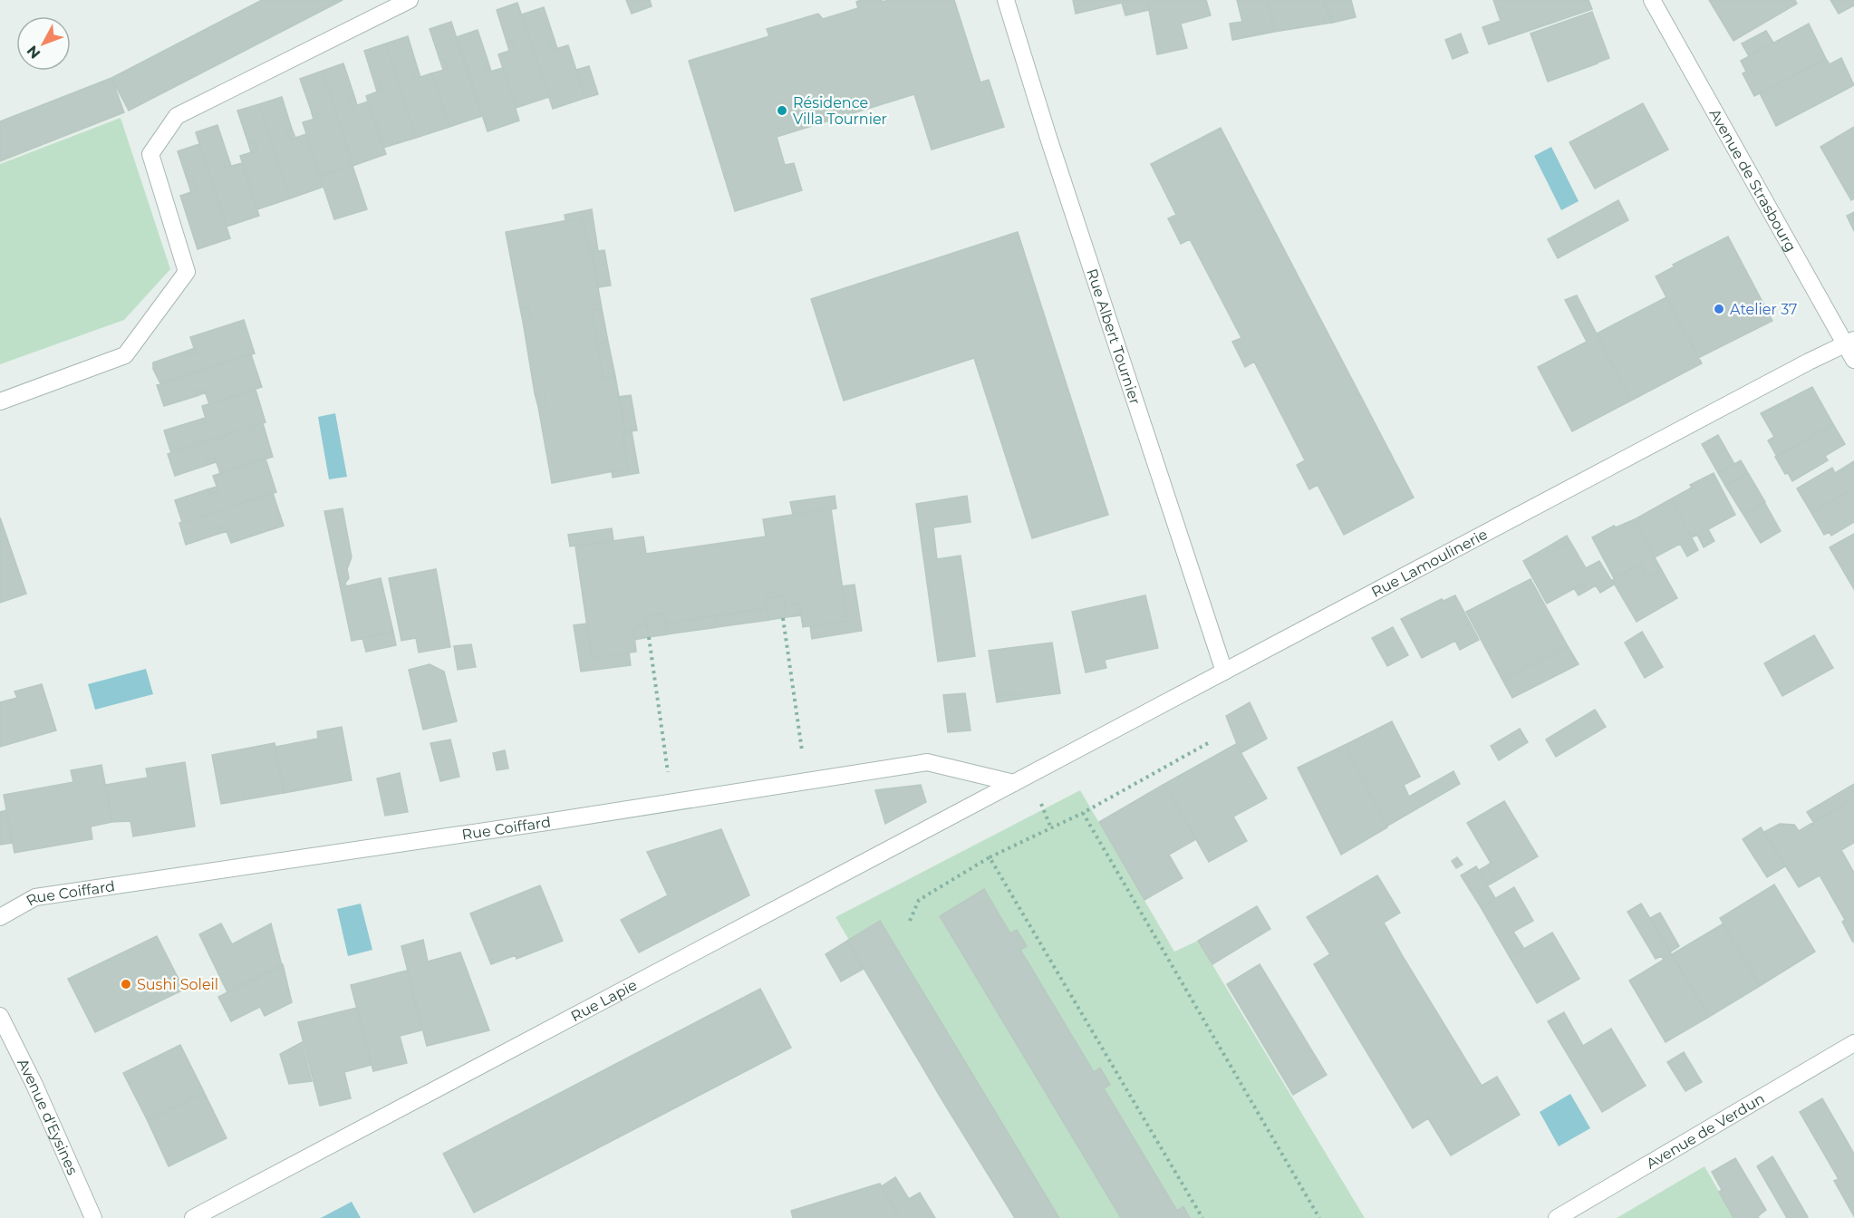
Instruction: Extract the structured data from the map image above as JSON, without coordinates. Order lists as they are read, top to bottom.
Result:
{
  "streets": {
    "street": [
      "Avenue de Strasbourg",
      "Rue Albert Tournier",
      "Rue Lamoulinerie",
      "Rue Coiffard",
      "Rue Lapie",
      "Avenue d'Eysines",
      "Avenue de Verdun"
    ]
  },
  "crossings": [
    ["Avenue de Strasbourg", "Rue Lamoulinerie"],
    ["Rue Albert Tournier", "Rue Lamoulinerie"],
    ["Rue Lamoulinerie", "Rue Coiffard"],
    ["Rue Lamoulinerie", "Rue Lapie"],
    ["Rue Coiffard", "Rue Lapie"]
  ],
  "places": ["Résidence Villa Tournier", "Atelier 37", "Sushi Soleil"],
  "north": "bottom left"
}
